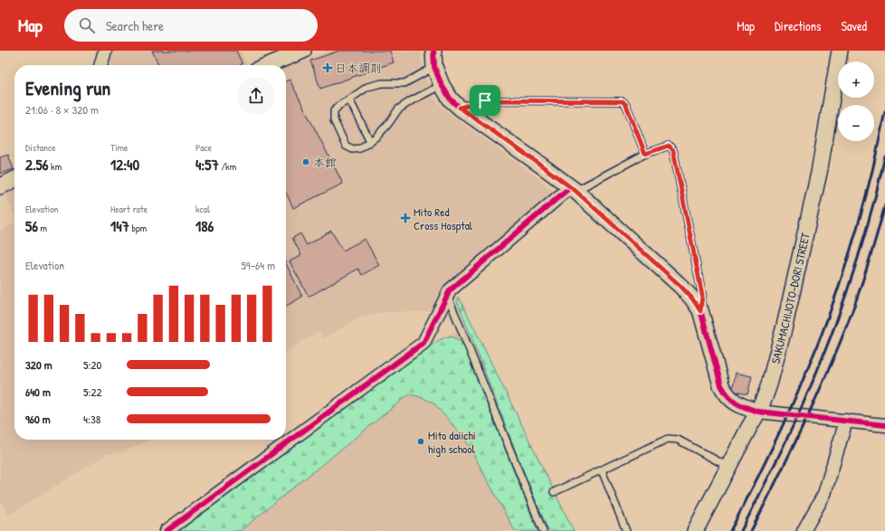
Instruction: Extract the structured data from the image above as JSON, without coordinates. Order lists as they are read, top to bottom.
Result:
{
  "streets": {
    "street": ["SAKUMACHIJOTO-DORI STREET"]
  },
  "places": {
    "health": ["日本調剤", "Mito Red Cross Hosptal"],
    "other": ["本館", "Mito daiichi high school"]
  },
  "page": {
    "header": "Map",
    "search": "Search here",
    "nav": ["Map", "Directions", "Saved"],
    "map_buttons": ["+", "−"],
    "heading": ["Evening run", "21:06 · 8 × 320 m"],
    "stats": [
      ["Distance", "2.56 km"],
      ["Time", "12:40"],
      ["Pace", "4:57 /km"],
      ["Elevation", "56 m"],
      ["Heart rate", "147 bpm"],
      ["kcal", "186"]
    ],
    "chart": ["Elevation", "59–64 m"],
    "list": [
      {
        "name": "320 m",
        "note": "5:20"
      },
      {
        "name": "640 m",
        "note": "5:22"
      },
      {
        "name": "960 m",
        "note": "4:38"
      }
    ]
  }
}
